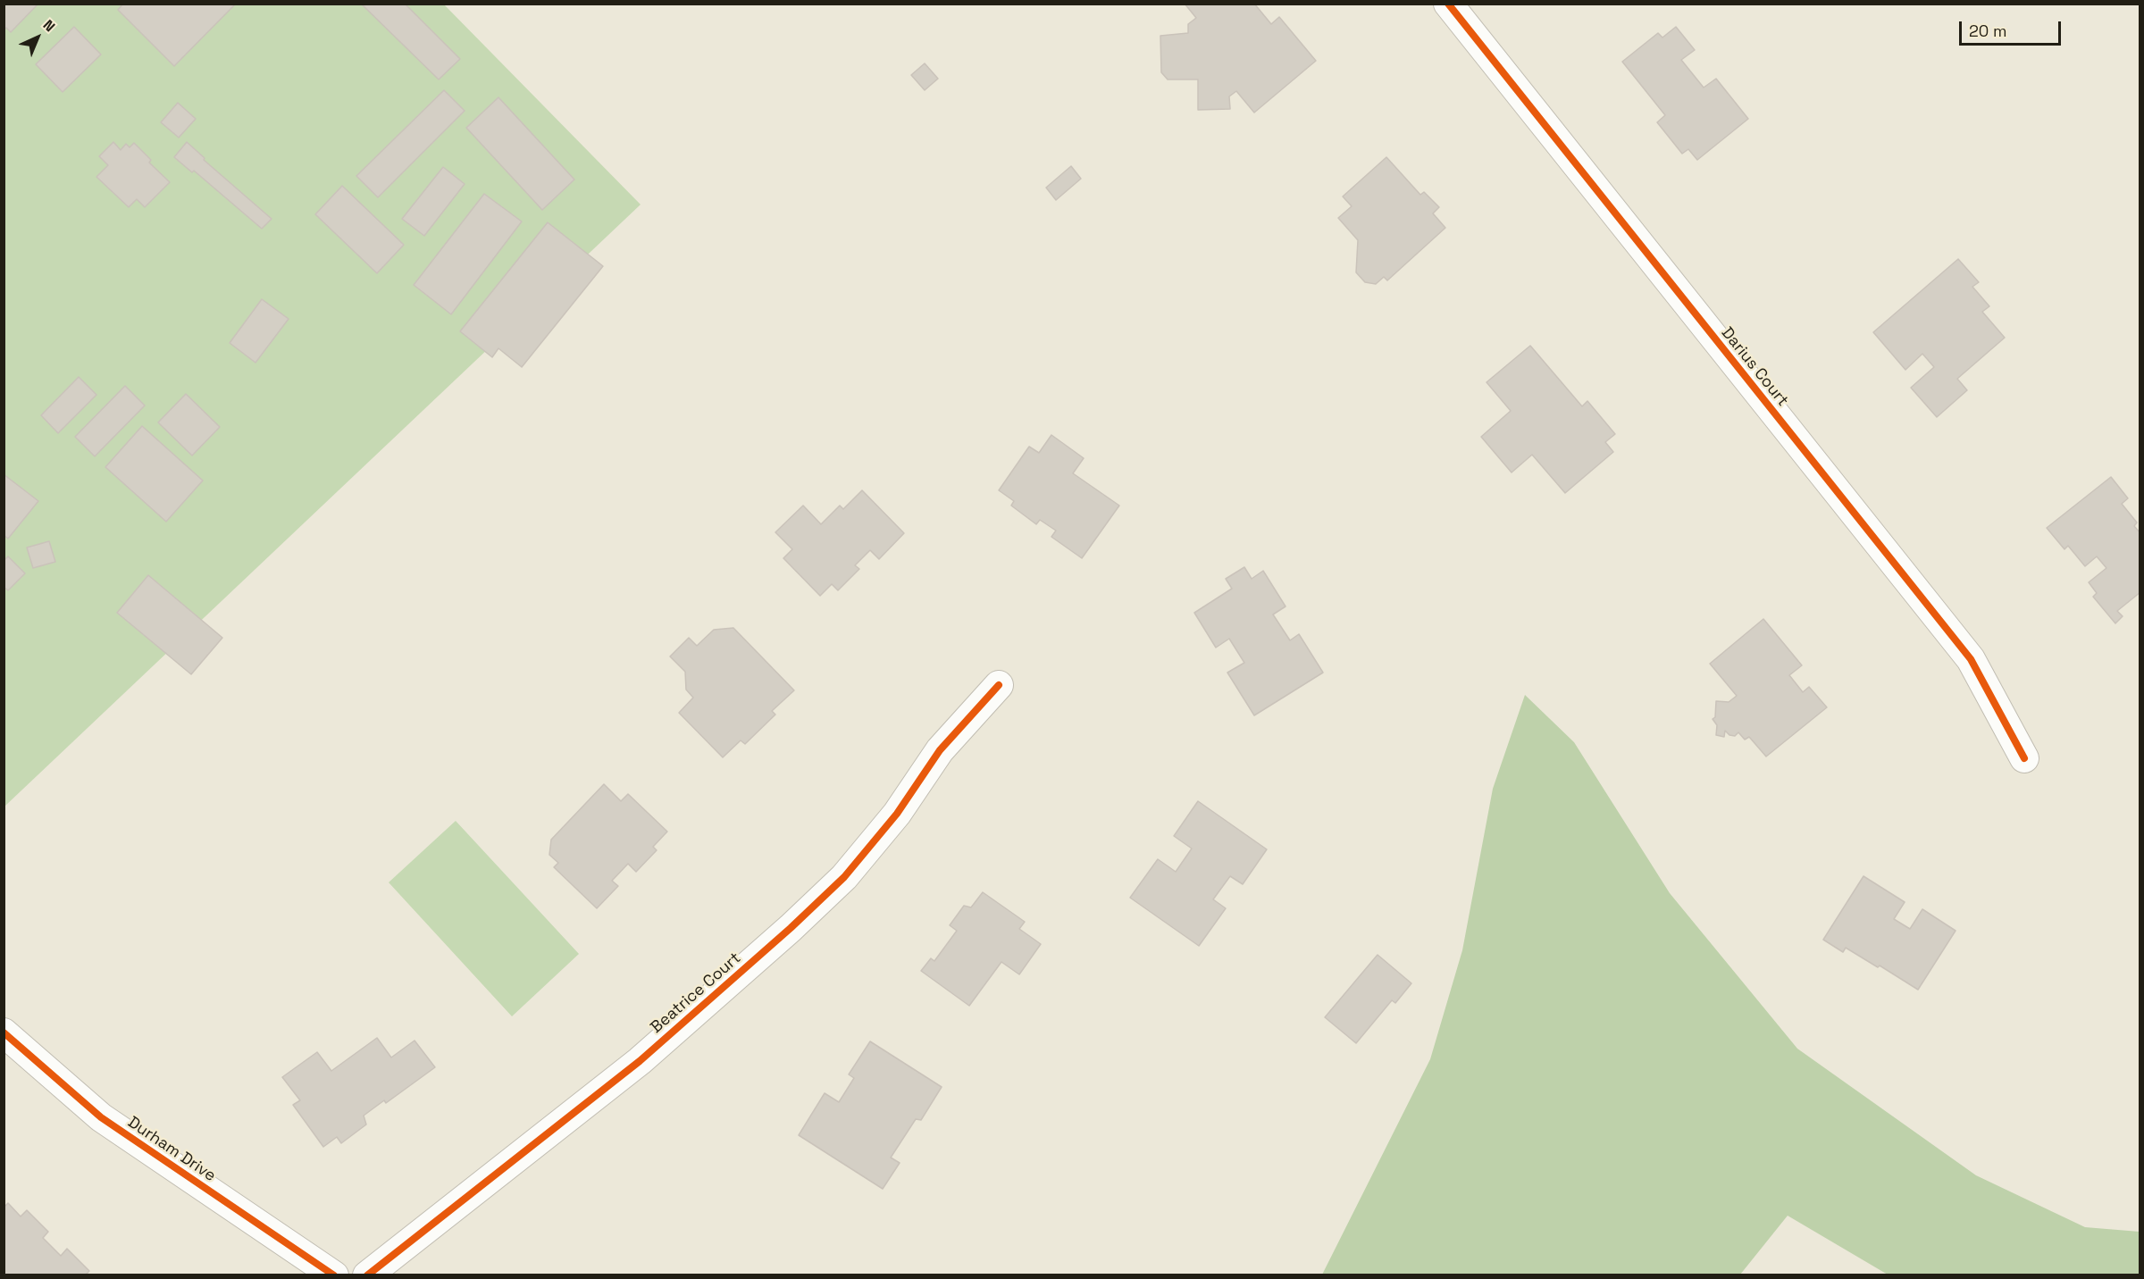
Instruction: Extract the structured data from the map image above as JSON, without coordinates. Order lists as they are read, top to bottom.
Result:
{
  "streets": {
    "street": ["Darius Court", "Beatrice Court", "Durham Drive"]
  },
  "scale_bar": "20 m",
  "north": "top right"
}
